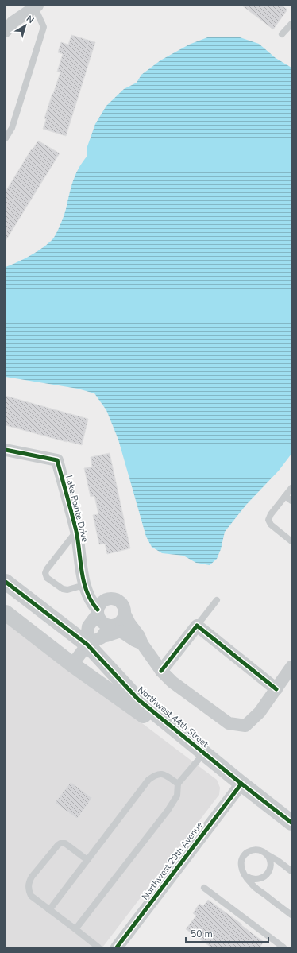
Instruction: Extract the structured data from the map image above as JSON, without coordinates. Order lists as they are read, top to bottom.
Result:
{
  "streets": {
    "street": ["Lake Pointe Drive", "Northwest 44th Street", "Northwest 29th Avenue"]
  },
  "crossings": [
    ["Northwest 44th Street", "Northwest 29th Avenue"]
  ],
  "scale_bar": "50 m",
  "north": "top right"
}
